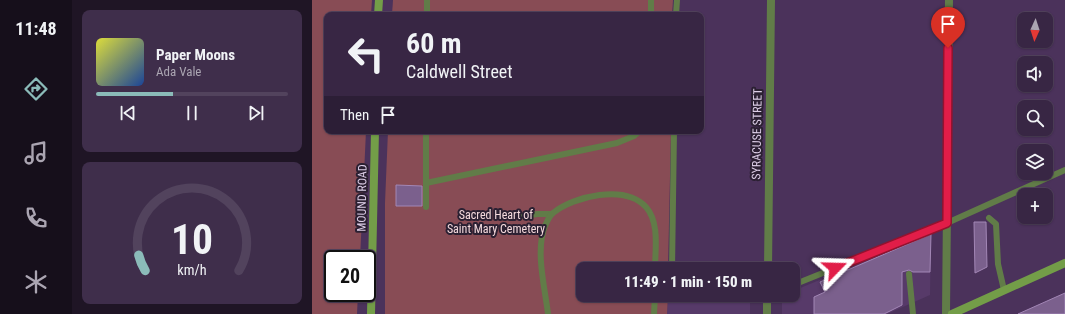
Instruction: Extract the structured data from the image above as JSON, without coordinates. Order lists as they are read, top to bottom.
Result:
{
  "streets": {
    "main road": ["MOUND ROAD"],
    "street": ["SYRACUSE STREET"]
  },
  "parks": ["Sacred Heart of Saint Mary Cemetery"],
  "north": "bottom",
  "page": {
    "tabs": "11:48",
    "map_buttons": "+",
    "turn": ["60 m", "Caldwell Street"],
    "song": ["Paper Moons", "Ada Vale"],
    "then": "Then",
    "limit": "20",
    "trip": "11:49 · 1 min · 150 m",
    "gauge": ["10", "km/h"]
  }
}
